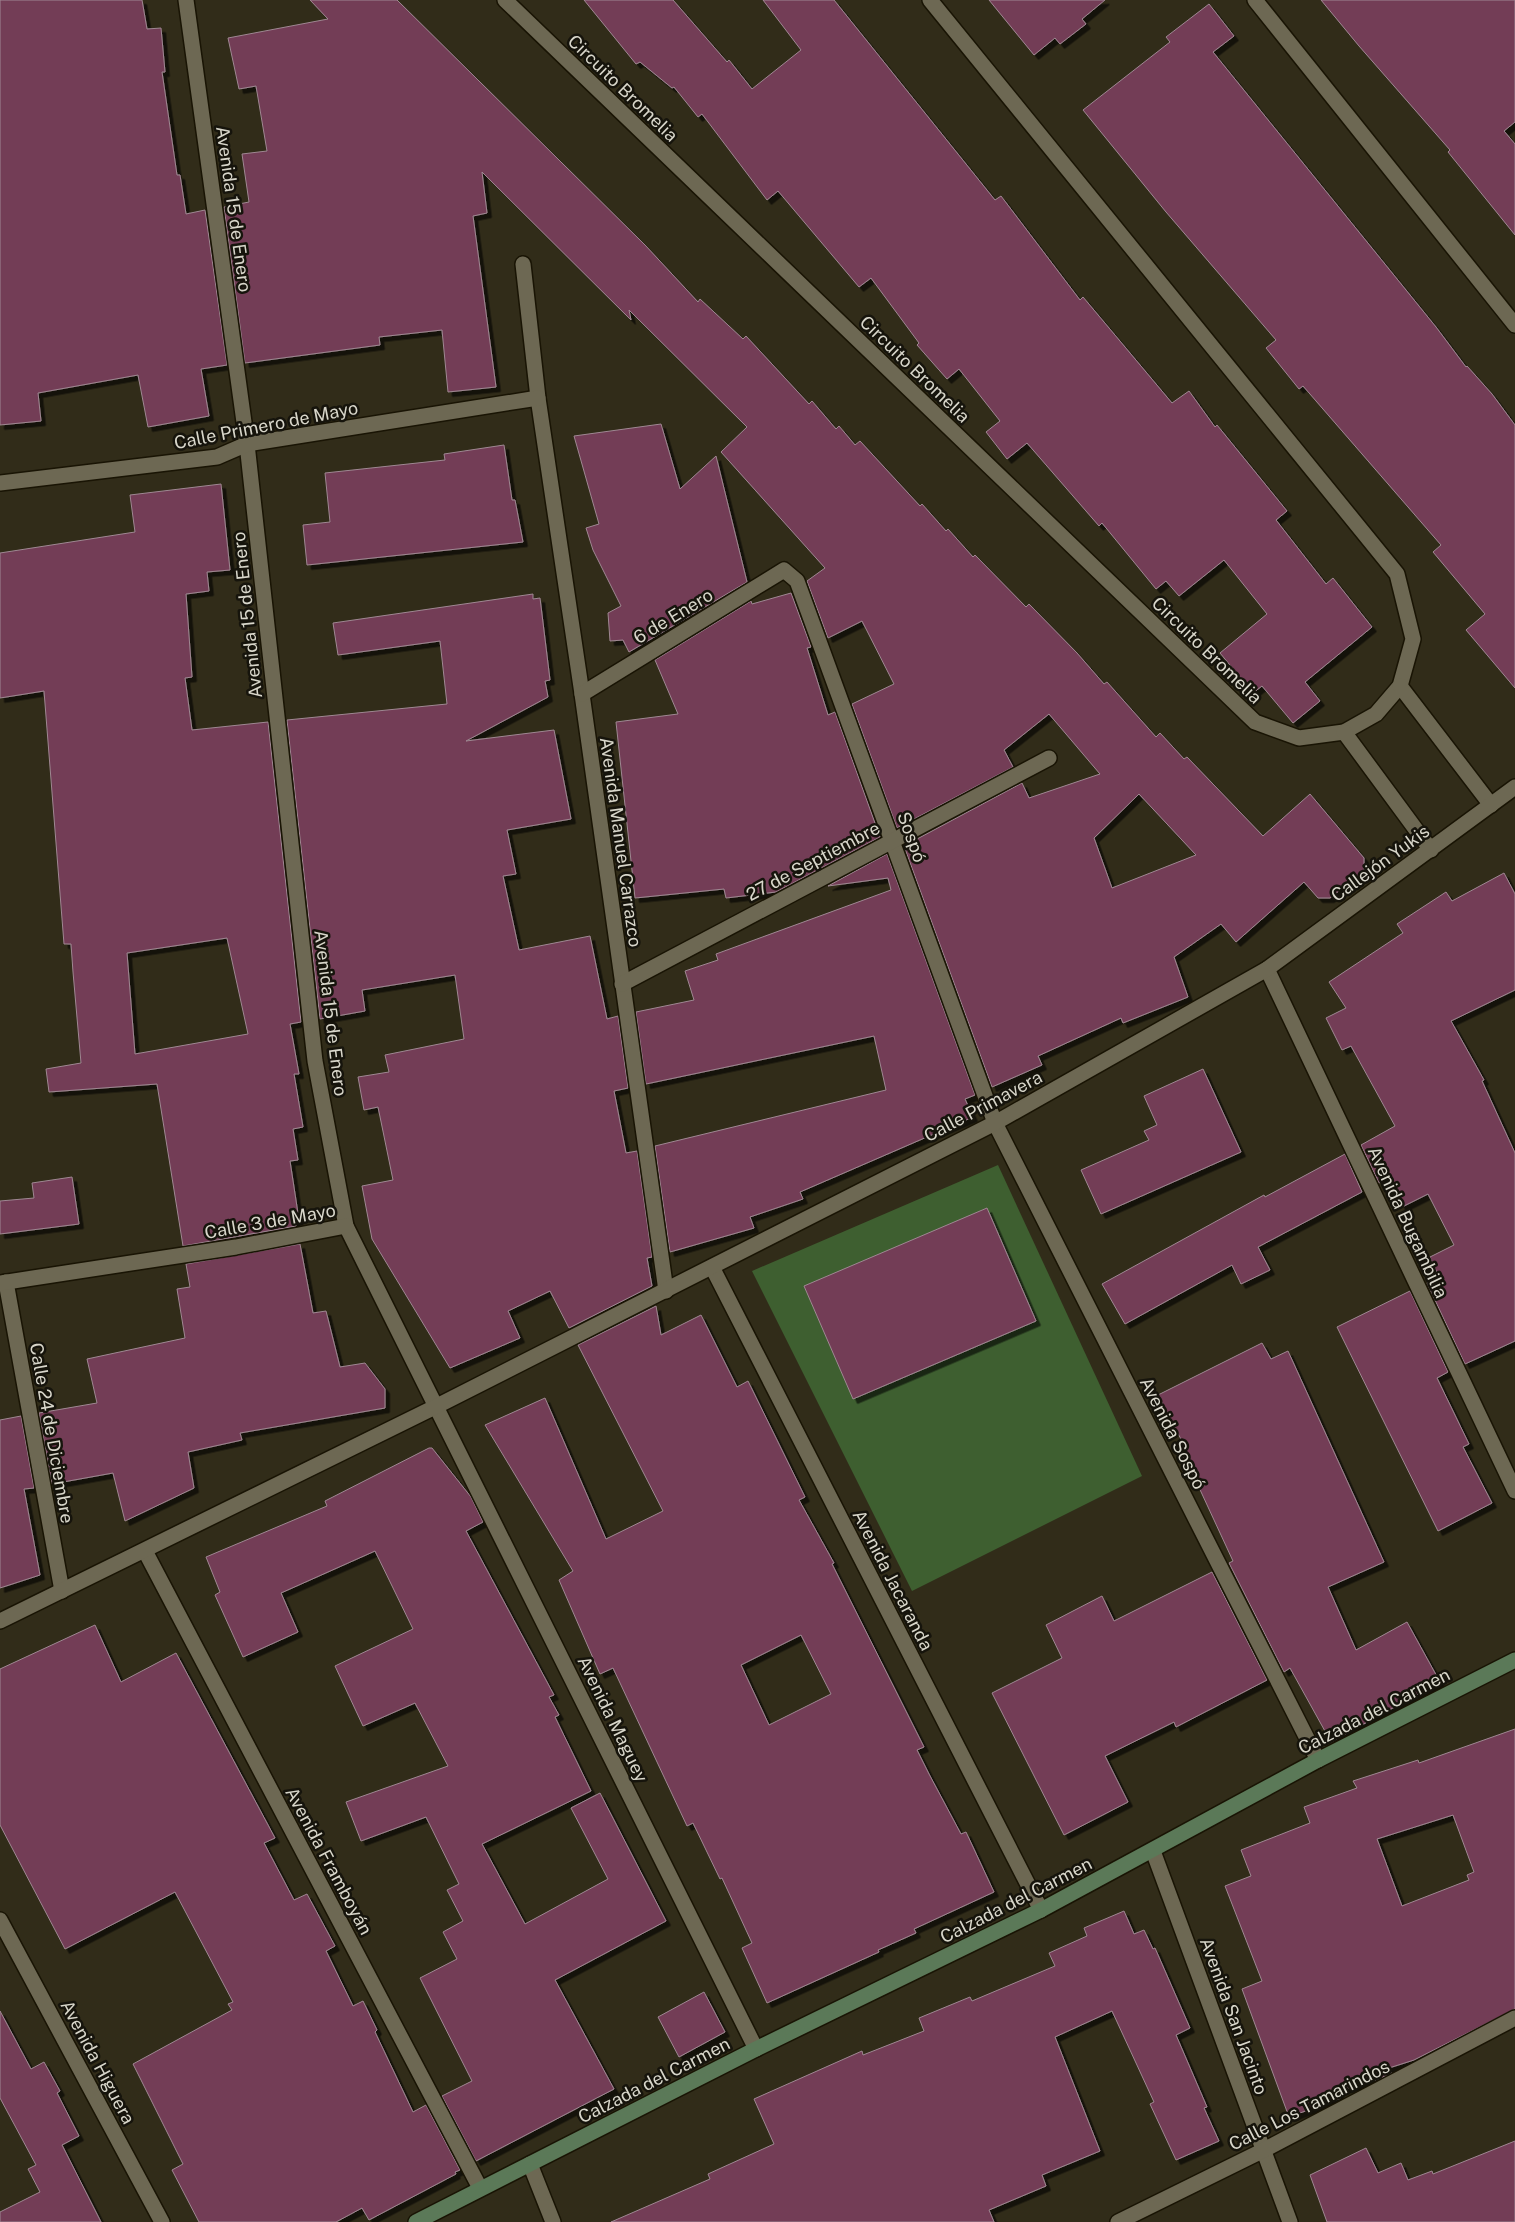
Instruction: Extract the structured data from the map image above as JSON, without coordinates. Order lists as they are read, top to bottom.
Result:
{
  "streets": {
    "street": [
      "Circuito Bromelia",
      "Avenida 15 de Enero",
      "Calle Primero de Mayo",
      "6 de Enero",
      "Sospó",
      "Avenida Manuel Carrazco",
      "27 de Septiembre",
      "Callejón Yukis",
      "Calle Primavera",
      "Calle 3 de Mayo",
      "Avenida Bugambilia",
      "Calle 24 de Diciembre",
      "Avenida Sospó",
      "Avenida Jacaranda",
      "Calzada del Carmen",
      "Avenida Maguey",
      "Avenida Framboyán",
      "Avenida San Jacinto",
      "Avenida Higuera",
      "Calle Los Tamarindos"
    ]
  },
  "crossings": [
    ["Avenida 15 de Enero", "Calle Primero de Mayo"],
    ["Avenida 15 de Enero", "Calle 3 de Mayo"],
    ["Calle Primero de Mayo", "Avenida Manuel Carrazco"],
    ["6 de Enero", "Sospó"],
    ["6 de Enero", "Avenida Manuel Carrazco"],
    ["Sospó", "27 de Septiembre"],
    ["Sospó", "Calle Primavera"],
    ["Sospó", "Avenida Sospó"],
    ["Avenida Manuel Carrazco", "27 de Septiembre"],
    ["Avenida Manuel Carrazco", "Calle Primavera"],
    ["Callejón Yukis", "Calle Primavera"],
    ["Callejón Yukis", "Avenida Bugambilia"],
    ["Calle Primavera", "Calle 3 de Mayo"],
    ["Calle Primavera", "Avenida Bugambilia"],
    ["Calle Primavera", "Calle 24 de Diciembre"],
    ["Calle Primavera", "Avenida Sospó"],
    ["Calle Primavera", "Avenida Jacaranda"],
    ["Calle Primavera", "Avenida Maguey"],
    ["Calle Primavera", "Avenida Framboyán"],
    ["Calle 3 de Mayo", "Calle 24 de Diciembre"],
    ["Calle 3 de Mayo", "Avenida Maguey"],
    ["Avenida Sospó", "Calzada del Carmen"],
    ["Avenida Jacaranda", "Calzada del Carmen"],
    ["Calzada del Carmen", "Avenida Maguey"],
    ["Calzada del Carmen", "Avenida Framboyán"],
    ["Calzada del Carmen", "Avenida San Jacinto"],
    ["Avenida San Jacinto", "Calle Los Tamarindos"]
  ]
}
